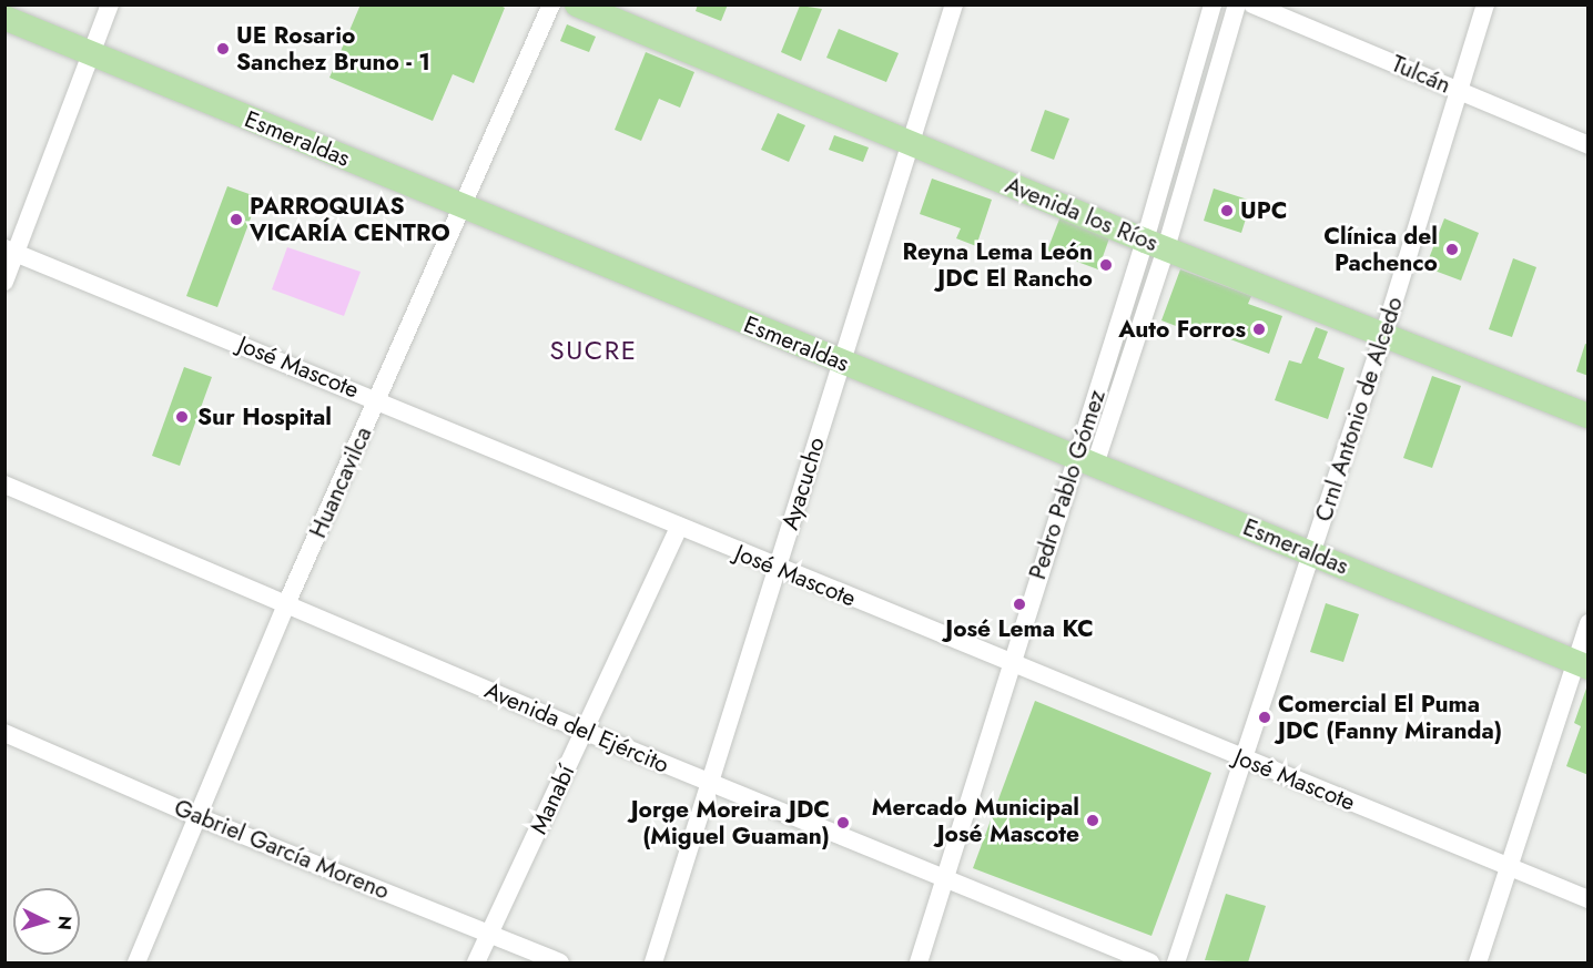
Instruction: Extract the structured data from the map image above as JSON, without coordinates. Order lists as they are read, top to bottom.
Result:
{
  "streets": {
    "main road": ["Esmeraldas", "Avenida los Ríos"],
    "street": [
      "Tulcán",
      "José Mascote",
      "Crnl Antonio de Alcedo",
      "Huancavilca",
      "Ayacucho",
      "Pedro Pablo Gómez",
      "Avenida del Ejército",
      "Manabí",
      "Gabriel García Moreno"
    ]
  },
  "crossings": [
    ["Tulcán", "Crnl Antonio de Alcedo"],
    ["Esmeraldas", "Crnl Antonio de Alcedo"],
    ["Esmeraldas", "Huancavilca"],
    ["Esmeraldas", "Ayacucho"],
    ["Esmeraldas", "Pedro Pablo Gómez"],
    ["Avenida los Ríos", "Crnl Antonio de Alcedo"],
    ["Avenida los Ríos", "Ayacucho"],
    ["Avenida los Ríos", "Pedro Pablo Gómez"],
    ["José Mascote", "Crnl Antonio de Alcedo"],
    ["José Mascote", "Huancavilca"],
    ["José Mascote", "Ayacucho"],
    ["José Mascote", "Pedro Pablo Gómez"],
    ["José Mascote", "Manabí"],
    ["Huancavilca", "Avenida del Ejército"],
    ["Huancavilca", "Gabriel García Moreno"],
    ["Ayacucho", "Avenida del Ejército"],
    ["Pedro Pablo Gómez", "Avenida del Ejército"],
    ["Avenida del Ejército", "Manabí"],
    ["Manabí", "Gabriel García Moreno"]
  ],
  "districts": ["SUCRE"],
  "places": [
    "UE Rosario Sanchez Bruno - 1",
    "UPC",
    "PARROQUIAS VICARÍA CENTRO",
    "Clínica del Pachenco",
    "Reyna Lema León JDC El Rancho",
    "Auto Forros",
    "Sur Hospital",
    "José Lema KC",
    "Comercial El Puma JDC (Fanny Miranda)",
    "Mercado Municipal José Mascote",
    "Jorge Moreira JDC (Miguel Guaman)"
  ],
  "north": "right"
}
